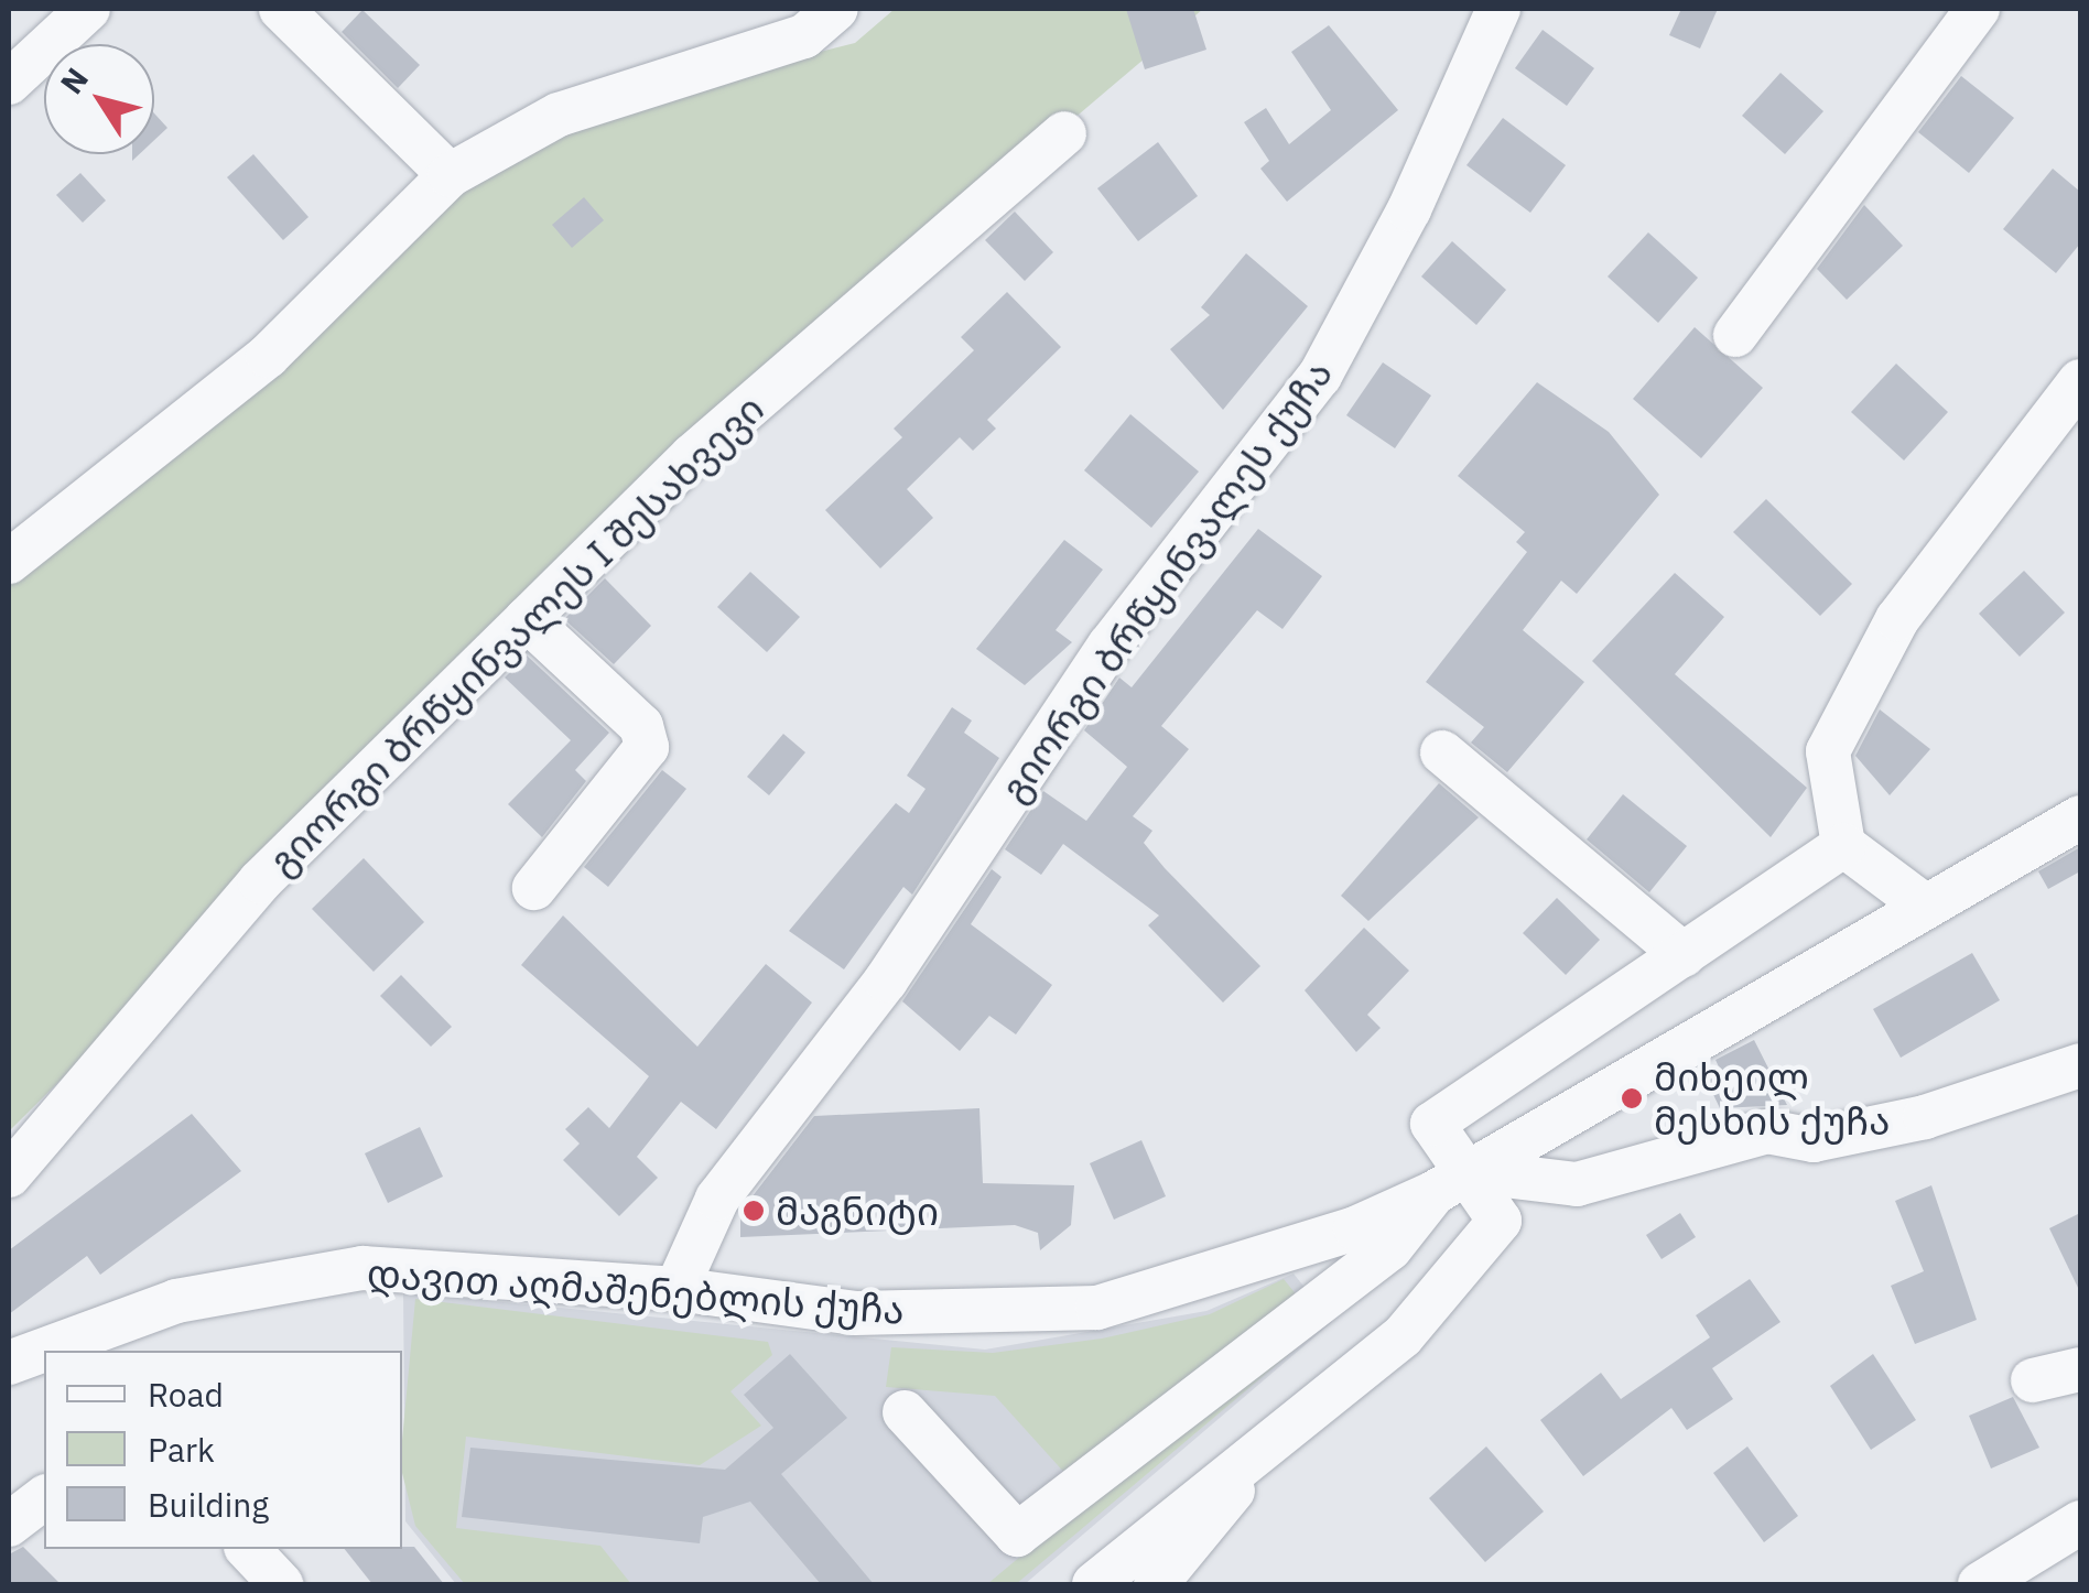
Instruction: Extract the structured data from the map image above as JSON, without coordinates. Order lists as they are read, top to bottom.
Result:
{
  "streets": {
    "street": ["გიორგი ბრწყინვალეს ქუჩა", "გიორგი ბრწყინვალეს I შესახვევი", "დავით აღმაშენებლის ქუჩა"]
  },
  "crossings": [
    ["გიორგი ბრწყინვალეს ქუჩა", "დავით აღმაშენებლის ქუჩა"]
  ],
  "places": ["მიხეილ მესხის ქუჩა", "მაგნიტი"],
  "legend": ["Road", "Park", "Building"],
  "north": "top left"
}
